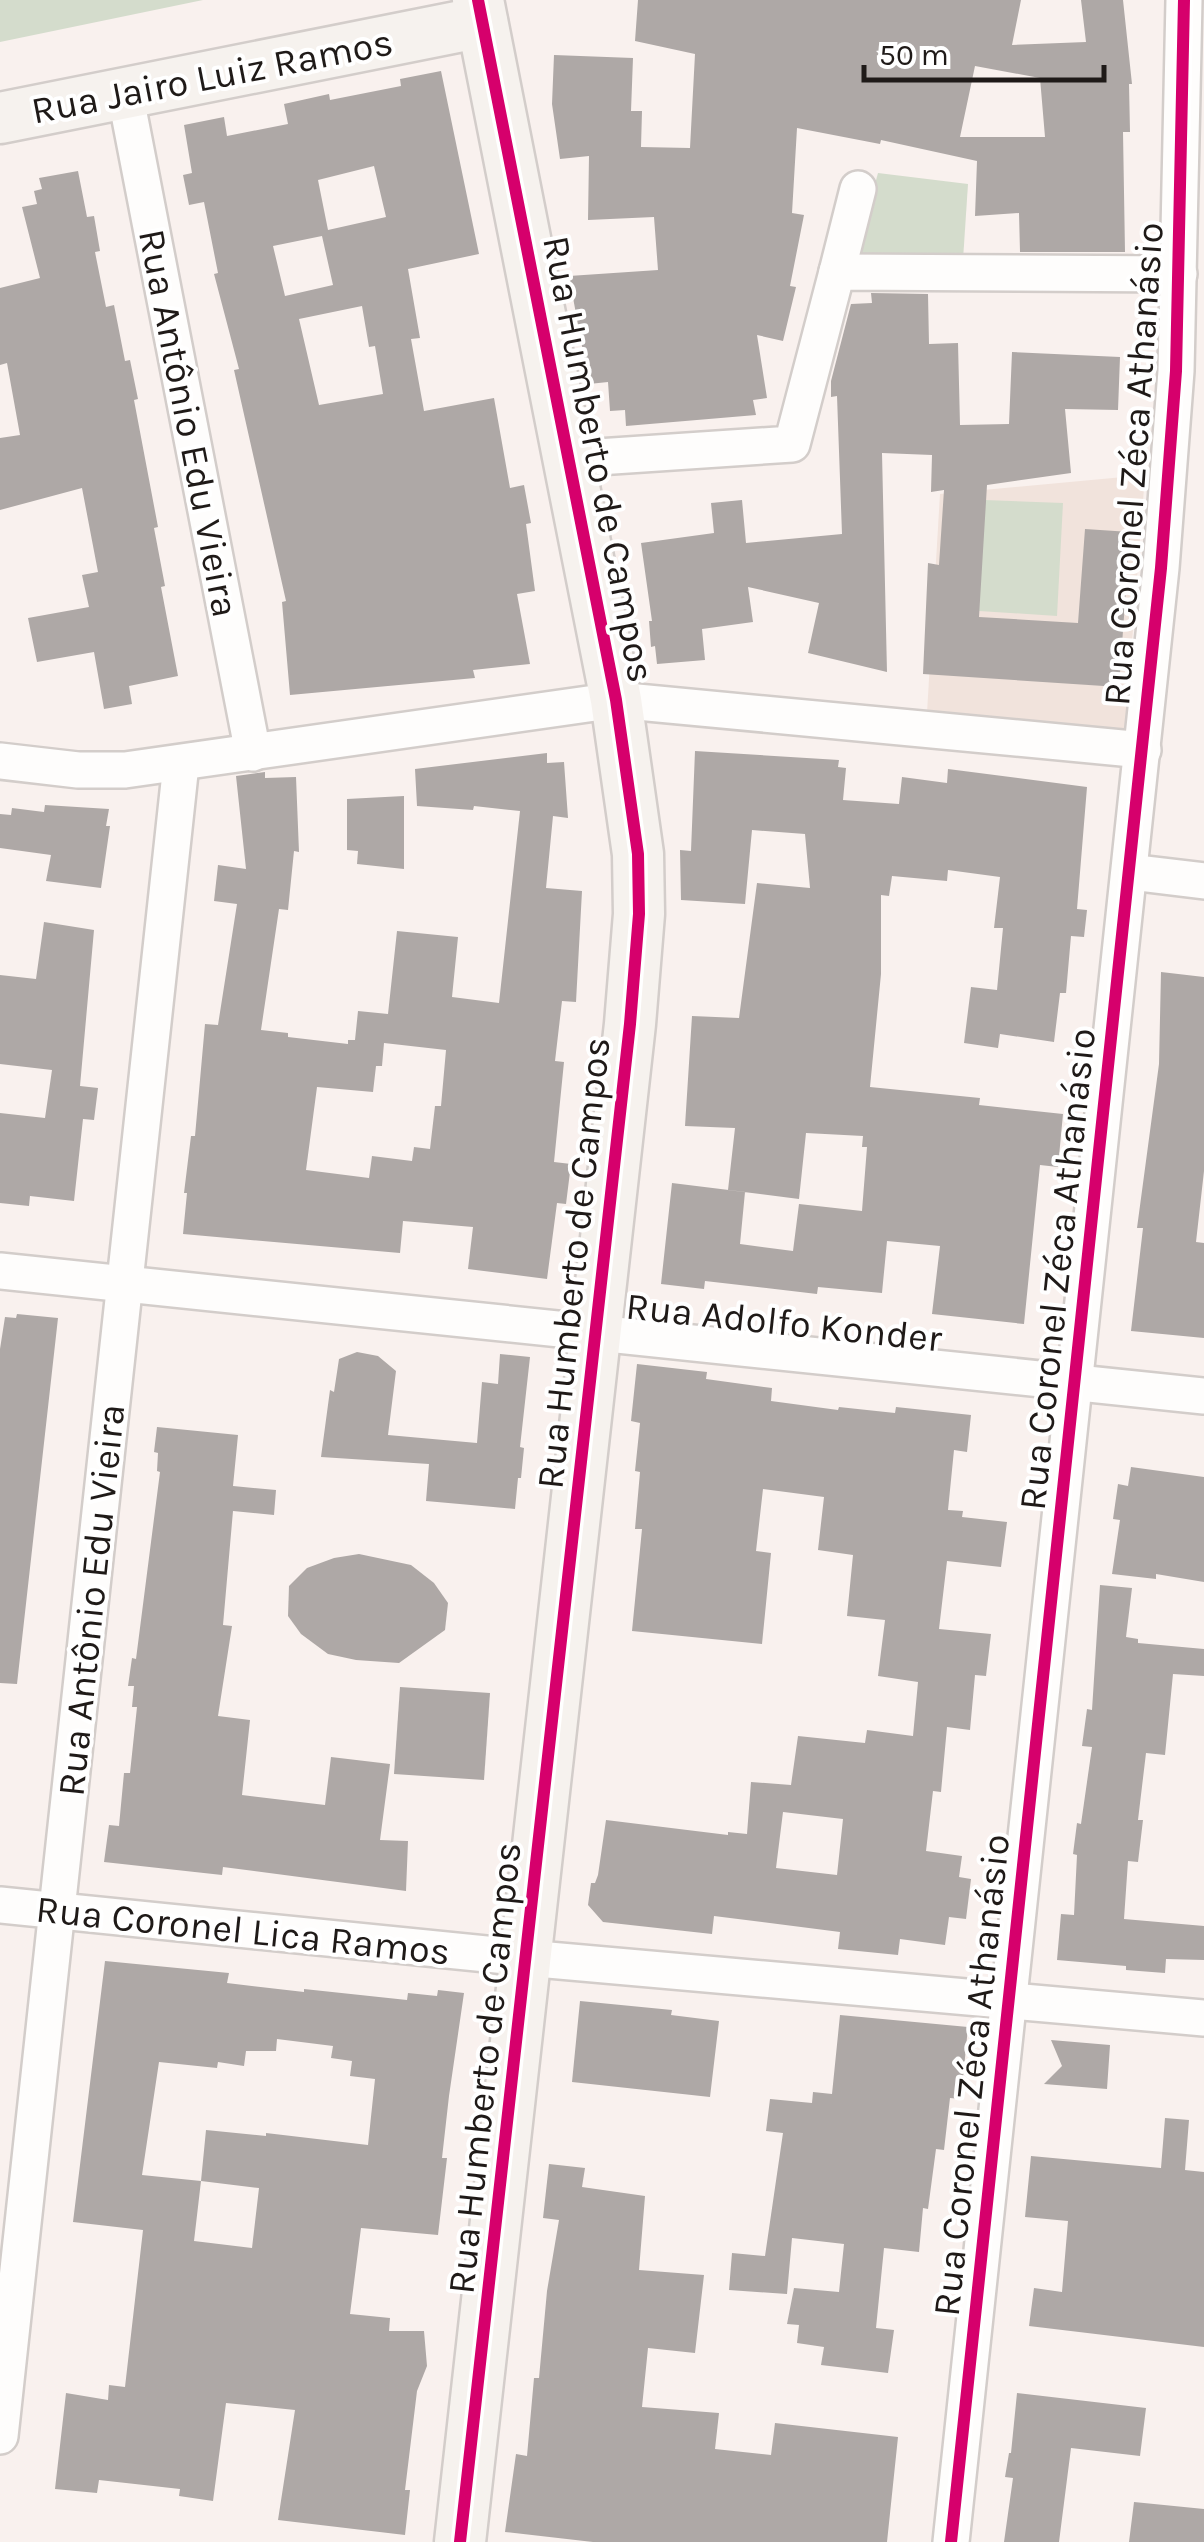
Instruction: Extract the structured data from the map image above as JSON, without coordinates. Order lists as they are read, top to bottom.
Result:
{
  "streets": {
    "main road": ["Rua Jairo Luiz Ramos", "Rua Humberto de Campos"],
    "street": [
      "Rua Antônio Edu Vieira",
      "Rua Coronel Zéca Athanásio",
      "Rua Adolfo Konder",
      "Rua Coronel Lica Ramos"
    ]
  },
  "crossings": [
    ["Rua Jairo Luiz Ramos", "Rua Antônio Edu Vieira"],
    ["Rua Jairo Luiz Ramos", "Rua Humberto de Campos"],
    ["Rua Antônio Edu Vieira", "Rua Adolfo Konder"],
    ["Rua Antônio Edu Vieira", "Rua Coronel Lica Ramos"],
    ["Rua Humberto de Campos", "Rua Adolfo Konder"],
    ["Rua Humberto de Campos", "Rua Coronel Lica Ramos"],
    ["Rua Coronel Zéca Athanásio", "Rua Adolfo Konder"],
    ["Rua Coronel Zéca Athanásio", "Rua Coronel Lica Ramos"]
  ],
  "scale_bar": "50 m"
}
